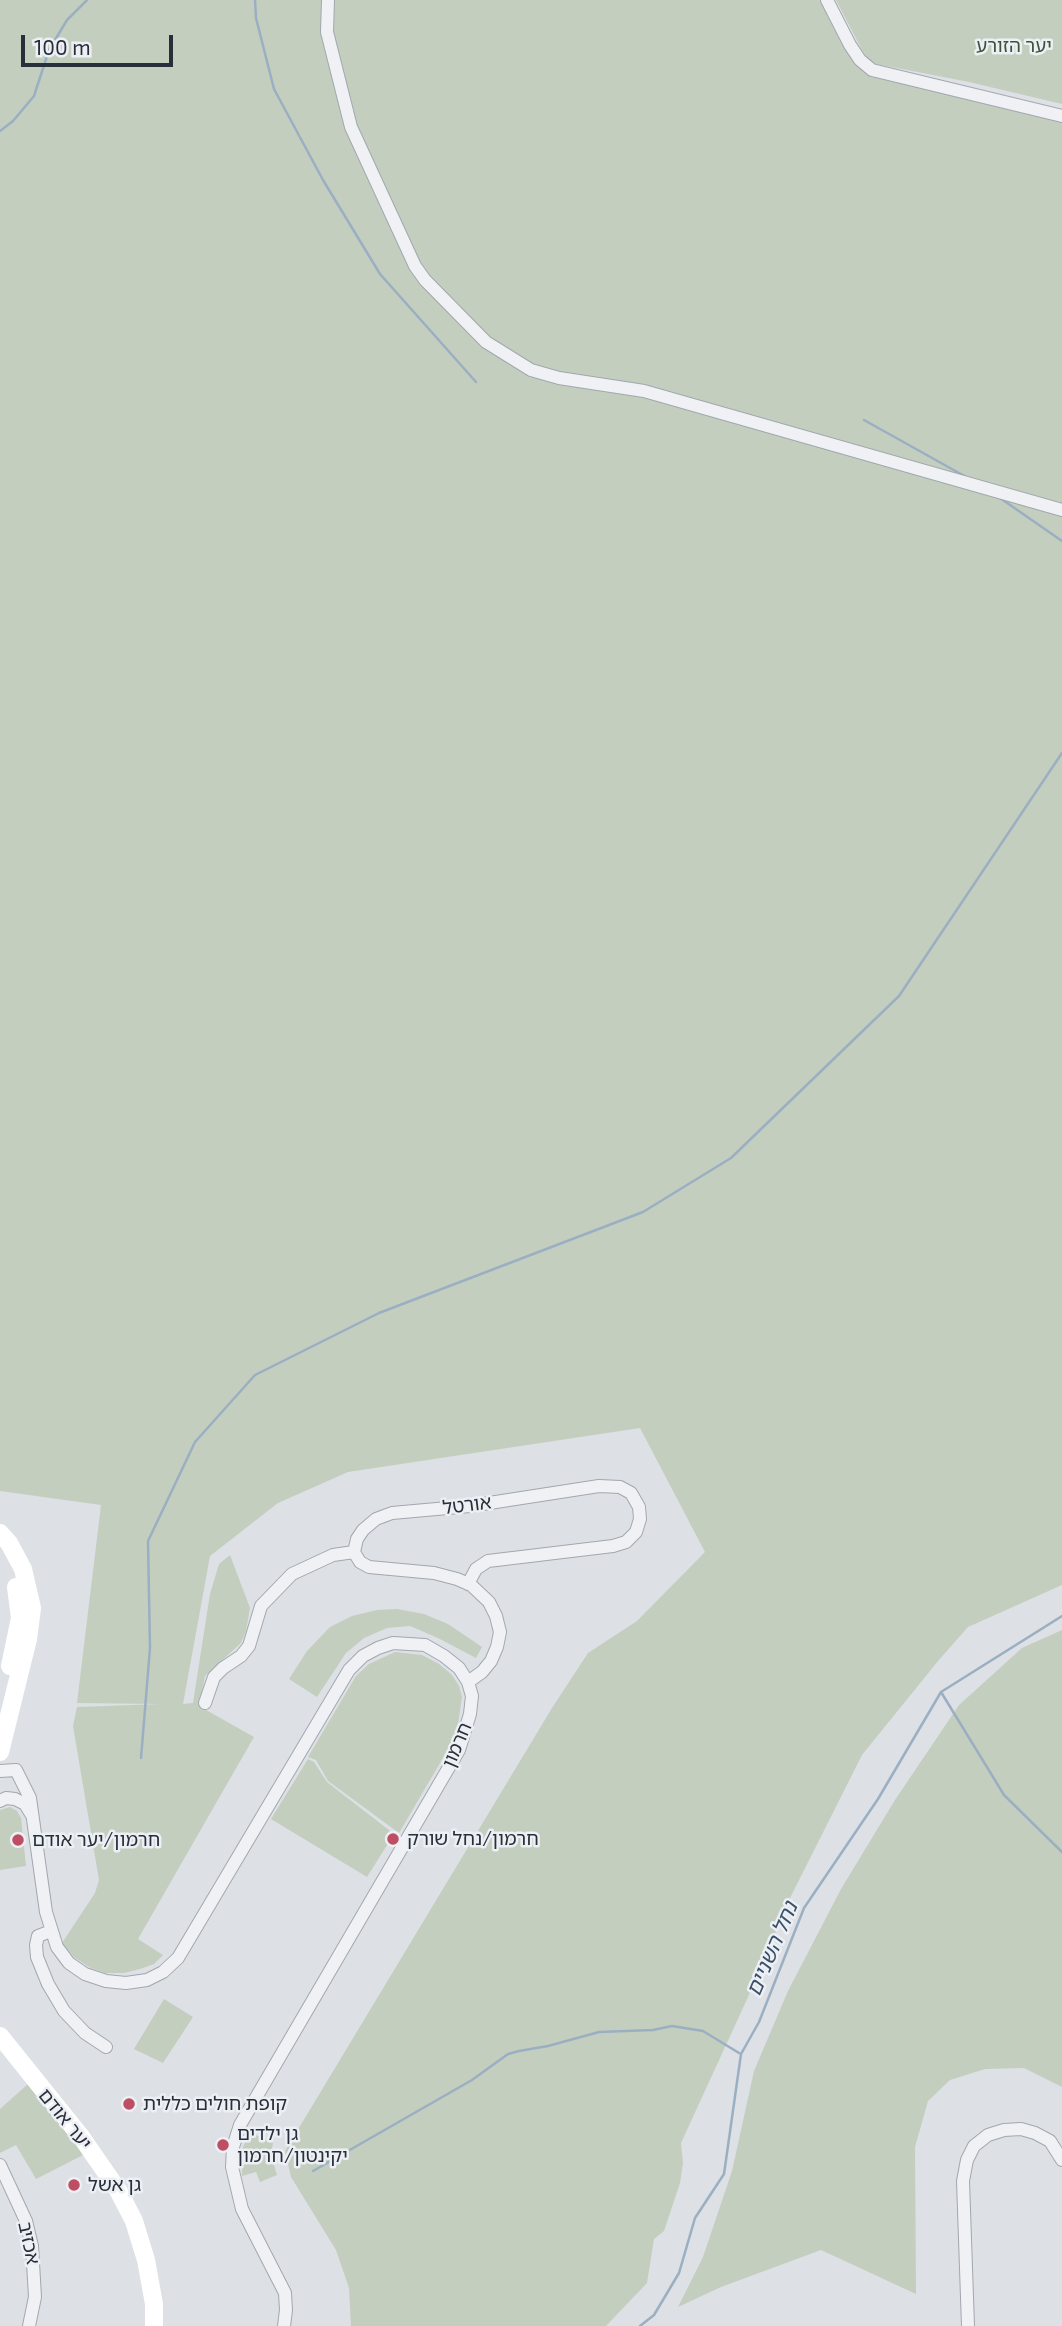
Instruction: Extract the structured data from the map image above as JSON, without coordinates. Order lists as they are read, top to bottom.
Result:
{
  "streets": {
    "street": [
      "אורטל",
      "חרמון",
      "יער אודם",
      "אכזיב"
    ]
  },
  "water": ["נחל השניים"],
  "parks": ["יער הזורע"],
  "places": [
    "חרמון/נחל שורק",
    "חרמון/יער אודם",
    "קופת חולים כללית",
    "גן ילדים יקינטון/חרמון",
    "גן אשל"
  ],
  "scale_bar": "100 m"
}
